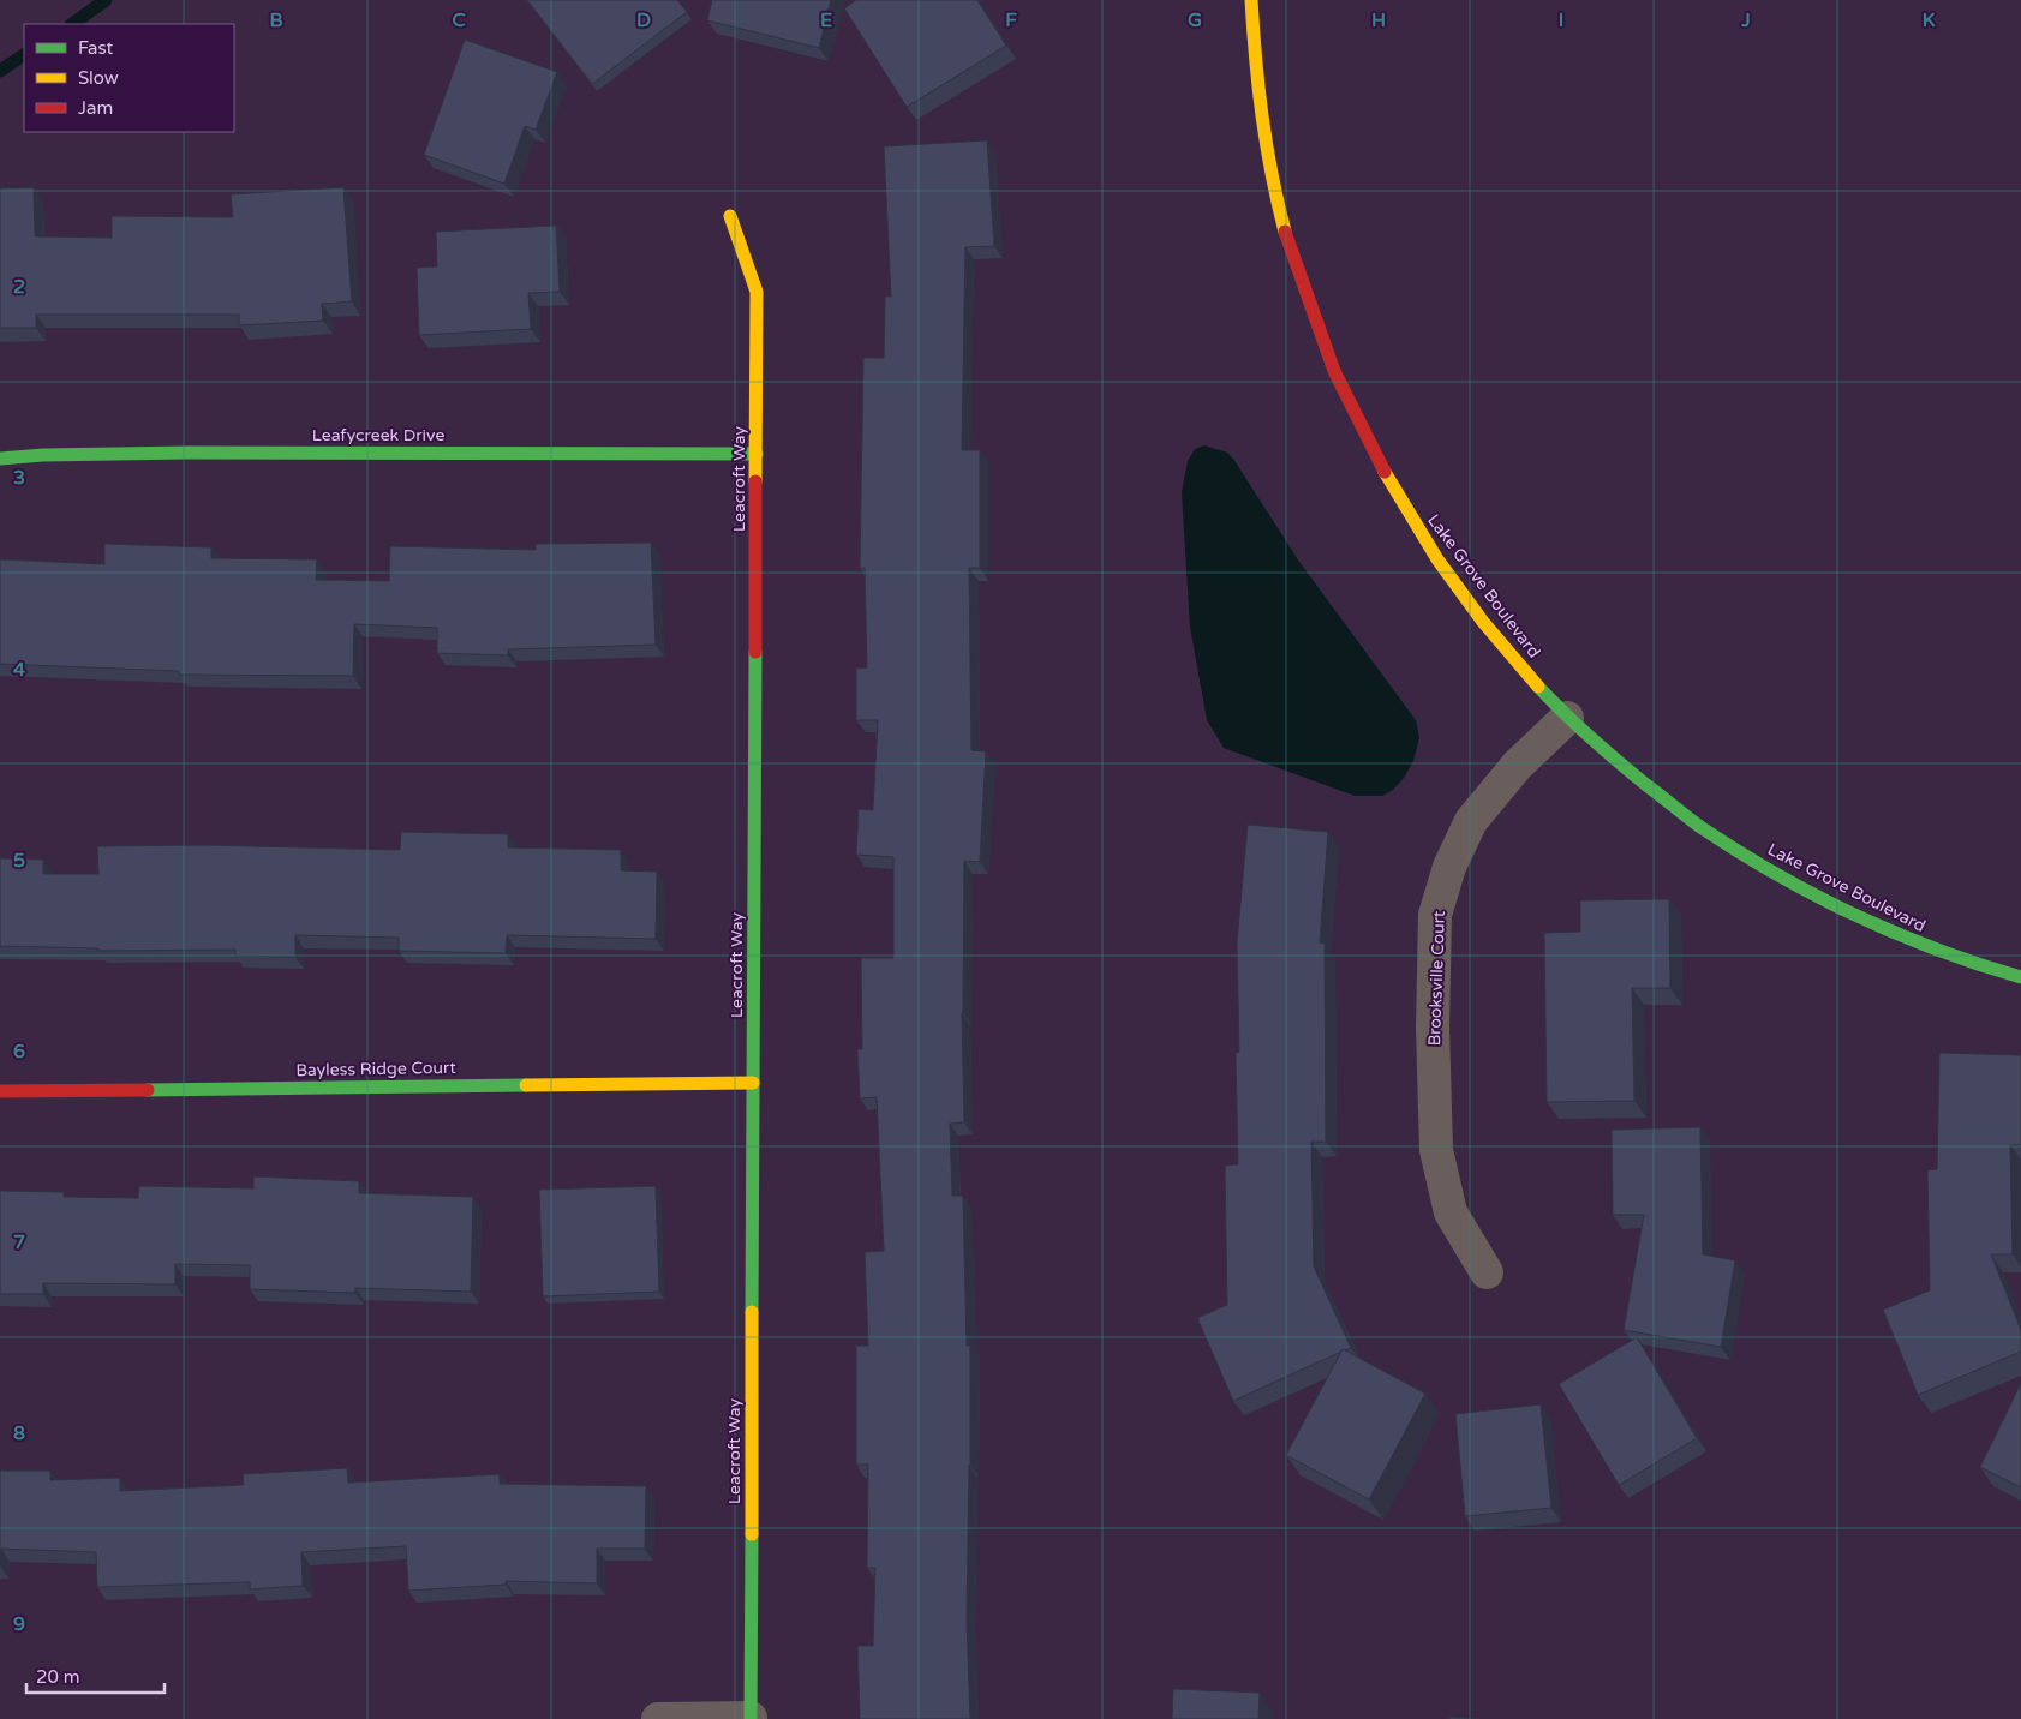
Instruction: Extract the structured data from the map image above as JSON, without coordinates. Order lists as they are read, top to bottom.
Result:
{
  "streets": {
    "street": [
      "Leafycreek Drive",
      "Leacroft Way",
      "Lake Grove Boulevard",
      "Brooksville Court",
      "Bayless Ridge Court"
    ]
  },
  "crossings": [
    ["Leafycreek Drive", "Leacroft Way"],
    ["Leacroft Way", "Bayless Ridge Court"],
    ["Lake Grove Boulevard", "Brooksville Court"]
  ],
  "legend": ["Fast", "Slow", "Jam"],
  "scale_bar": "20 m",
  "grid": {
    "columns": [
      "B",
      "C",
      "D",
      "E",
      "F",
      "G",
      "H",
      "I",
      "J",
      "K"
    ],
    "rows": [
      "2",
      "3",
      "4",
      "5",
      "6",
      "7",
      "8",
      "9"
    ]
  }
}
